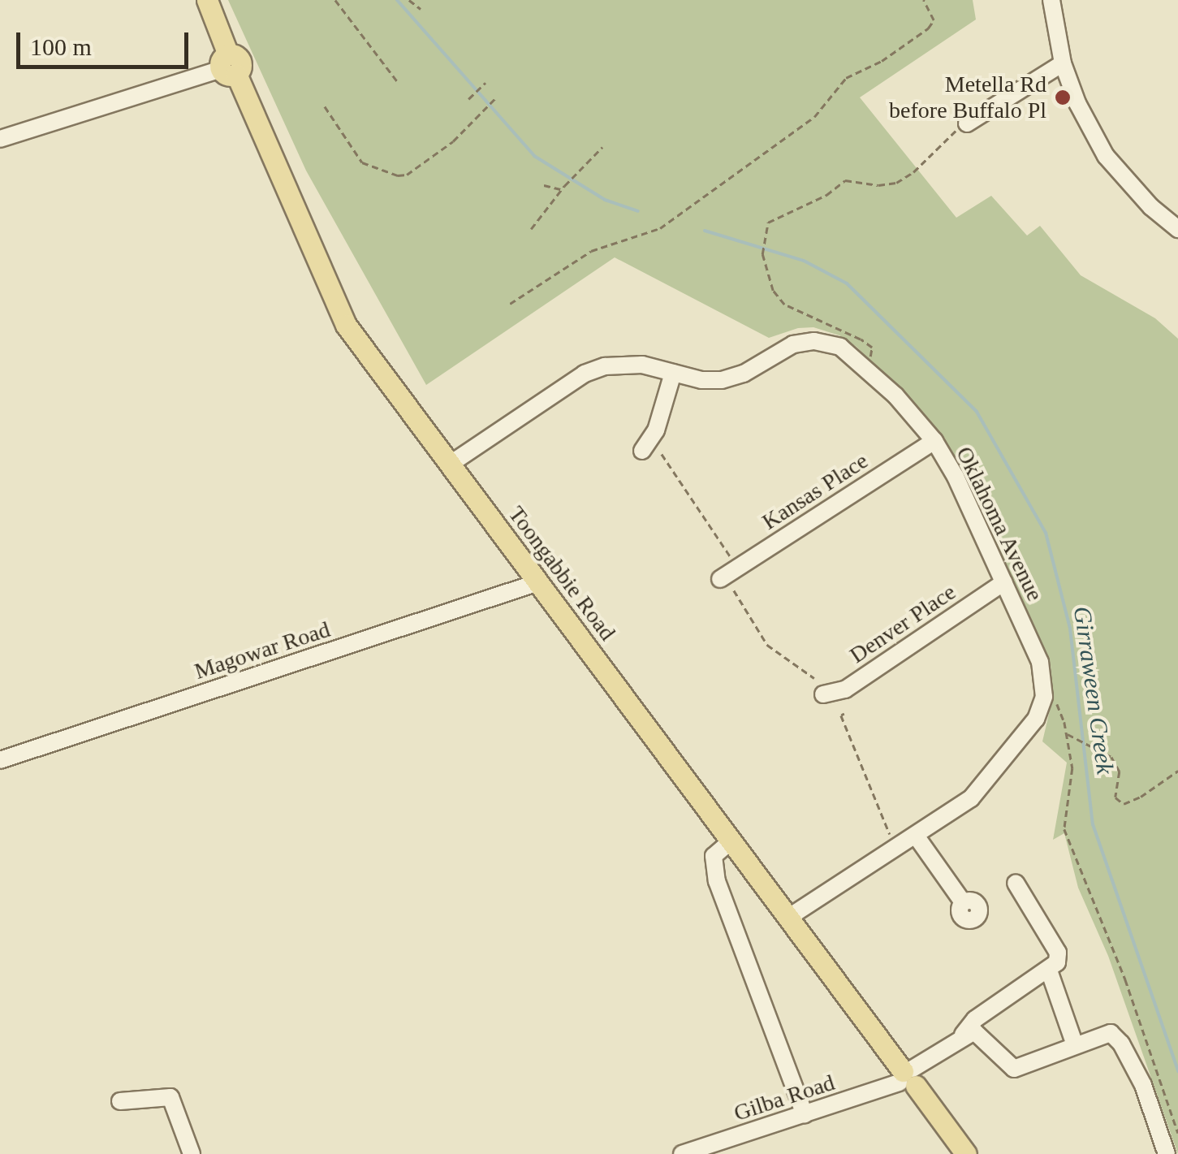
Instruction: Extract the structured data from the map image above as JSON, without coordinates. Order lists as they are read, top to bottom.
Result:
{
  "streets": {
    "main road": ["Toongabbie Road"],
    "street": [
      "Kansas Place",
      "Oklahoma Avenue",
      "Denver Place",
      "Magowar Road",
      "Gilba Road"
    ]
  },
  "crossings": [
    ["Kansas Place", "Oklahoma Avenue"],
    ["Oklahoma Avenue", "Toongabbie Road"],
    ["Oklahoma Avenue", "Denver Place"],
    ["Toongabbie Road", "Magowar Road"],
    ["Toongabbie Road", "Gilba Road"]
  ],
  "water": ["Girraween Creek"],
  "places": ["Metella Rd before Buffalo Pl"],
  "scale_bar": "100 m"
}
